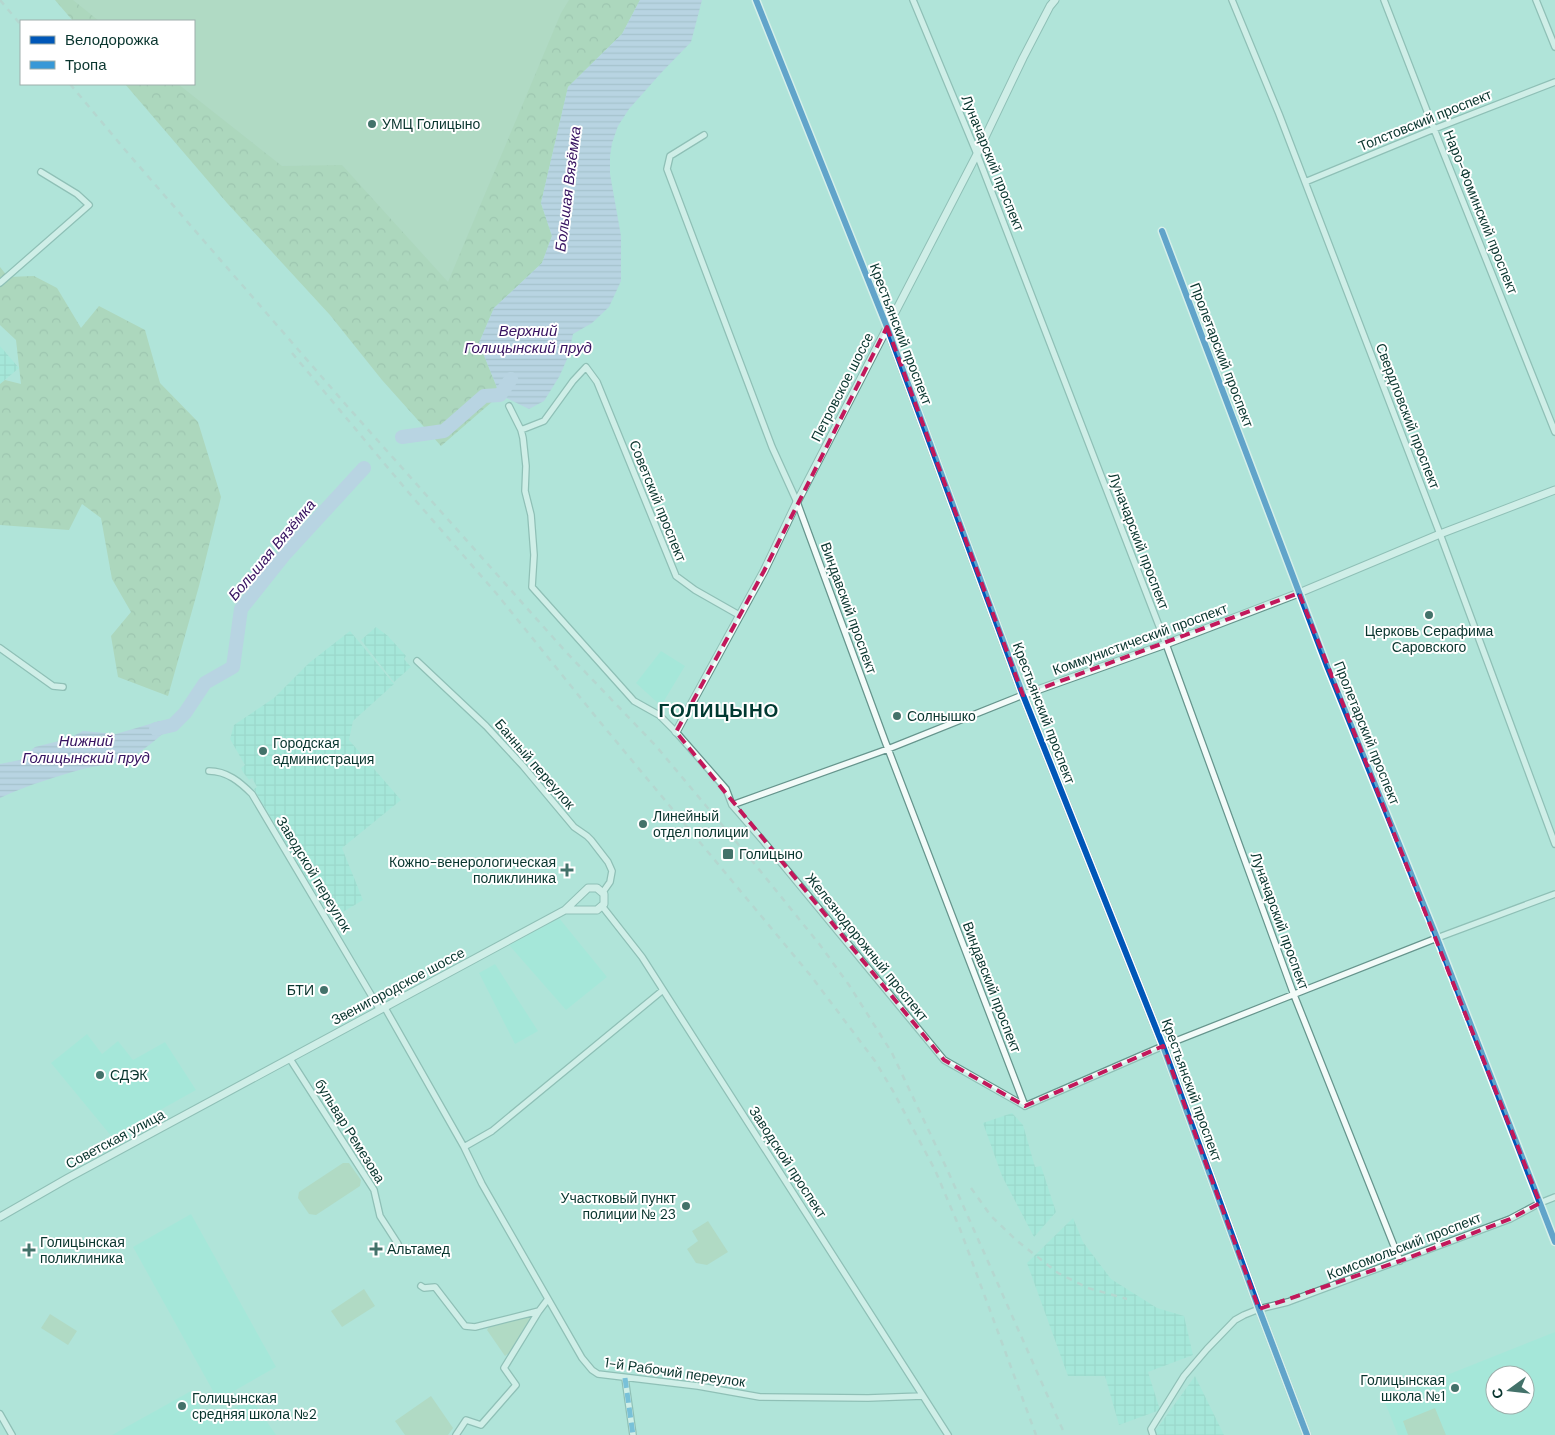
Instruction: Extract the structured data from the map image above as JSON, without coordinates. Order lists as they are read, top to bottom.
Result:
{
  "streets": {
    "street": [
      "Толстовский проспект",
      "Луначарский проспект",
      "Наро-Фоминский проспект",
      "Крестьянский проспект",
      "Пролетарский проспект",
      "Петровское шоссе",
      "Свердловский проспект",
      "Советский проспект",
      "Виндавский проспект",
      "Коммунистический проспект",
      "Банный переулок",
      "Заводской переулок",
      "Железнодорожный проспект",
      "Звенигородское шоссе",
      "бульвар Ремезова",
      "Советская улица",
      "Заводской проспект",
      "Комсомольский проспект",
      "1-й Рабочий переулок"
    ]
  },
  "crossings": [
    ["Толстовский проспект", "Наро-Фоминский проспект"],
    ["Толстовский проспект", "Свердловский проспект"],
    ["Луначарский проспект", "Петровское шоссе"],
    ["Луначарский проспект", "Коммунистический проспект"],
    ["Луначарский проспект", "Комсомольский проспект"],
    ["Крестьянский проспект", "Петровское шоссе"],
    ["Крестьянский проспект", "Коммунистический проспект"],
    ["Крестьянский проспект", "Комсомольский проспект"],
    ["Пролетарский проспект", "Коммунистический проспект"],
    ["Пролетарский проспект", "Комсомольский проспект"],
    ["Петровское шоссе", "Советский проспект"],
    ["Петровское шоссе", "Виндавский проспект"],
    ["Петровское шоссе", "Железнодорожный проспект"],
    ["Свердловский проспект", "Коммунистический проспект"],
    ["Советский проспект", "Железнодорожный проспект"],
    ["Виндавский проспект", "Коммунистический проспект"],
    ["Виндавский проспект", "Железнодорожный проспект"],
    ["Коммунистический проспект", "Железнодорожный проспект"],
    ["Банный переулок", "Заводской проспект"],
    ["Заводской переулок", "Звенигородское шоссе"],
    ["Заводской переулок", "1-й Рабочий переулок"],
    ["Звенигородское шоссе", "бульвар Ремезова"],
    ["Звенигородское шоссе", "Советская улица"],
    ["Звенигородское шоссе", "1-й Рабочий переулок"],
    ["Заводской проспект", "1-й Рабочий переулок"]
  ],
  "districts": ["ГОЛИЦЫНО"],
  "water": ["Большая Вязёмка", "Верхний Голицынский пруд", "Нижний Голицынский пруд"],
  "places": {
    "other": [
      "УМЦ Голицыно",
      "Церковь Серафима Саровского",
      "Солнышко",
      "Городская администрация",
      "Линейный отдел полиции",
      "БТИ",
      "СДЭК",
      "Участковый пункт полиции № 23",
      "Голицынская школа №1",
      "Голицынская средняя школа №2"
    ],
    "transit": ["Голицыно"],
    "health": ["Кожно-венерологическая поликлиника", "Альтамед", "Голицынская поликлиника"]
  },
  "legend": ["Велодорожка", "Тропа"],
  "north": "left"
}
